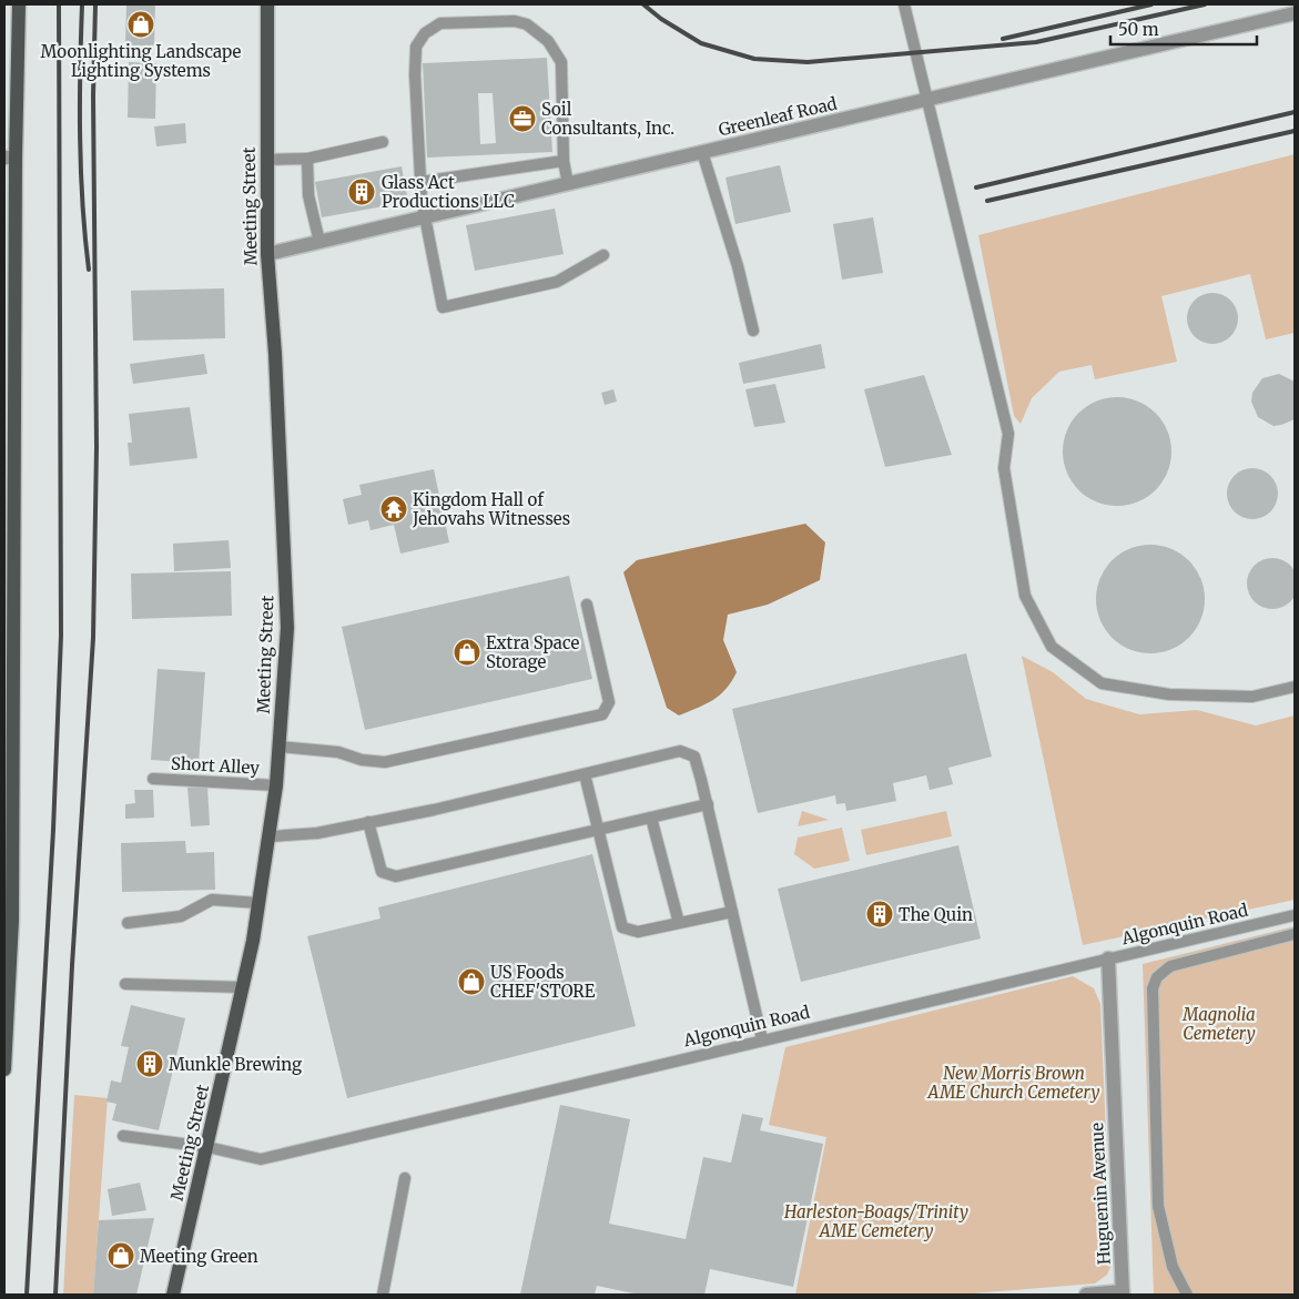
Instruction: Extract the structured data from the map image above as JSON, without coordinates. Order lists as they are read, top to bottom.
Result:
{
  "streets": {
    "main road": ["Meeting Street"],
    "street": ["Greenleaf Road", "Huguenin Avenue"],
    "lane": ["Short Alley", "Algonquin Road"]
  },
  "crossings": [
    ["Greenleaf Road", "Meeting Street"],
    ["Meeting Street", "Short Alley"],
    ["Meeting Street", "Algonquin Road"],
    ["Algonquin Road", "Huguenin Avenue"]
  ],
  "parks": ["Magnolia Cemetery", "New Morris Brown AME Church Cemetery", "Harleston-Boags/Trinity AME Cemetery"],
  "places": {
    "shop": [
      "Moonlighting Landscape Lighting Systems",
      "Extra Space Storage",
      "US Foods CHEF'STORE",
      "Meeting Green"
    ],
    "office": ["Soil Consultants, Inc."],
    "building": ["Glass Act Productions LLC", "The Quin", "Munkle Brewing"],
    "temple": ["Kingdom Hall of Jehovahs Witnesses"]
  },
  "scale_bar": "50 m"
}
